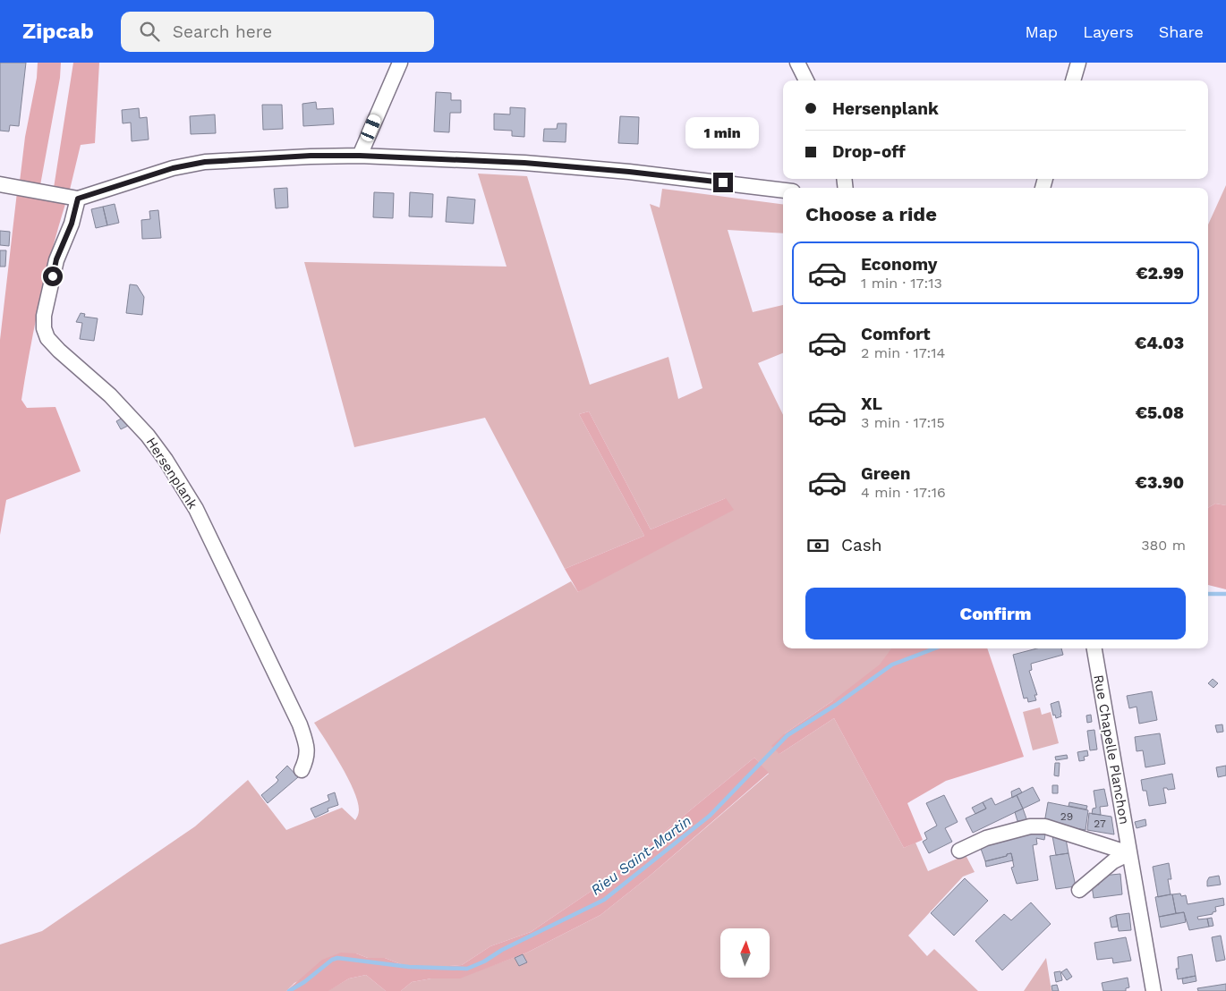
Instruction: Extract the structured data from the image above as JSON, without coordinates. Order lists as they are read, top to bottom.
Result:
{
  "streets": {
    "street": ["Hersenplank", "Rue Chapelle Planchon"]
  },
  "water": ["Rieu Saint-Martin"],
  "house_numbers": ["29", "27"],
  "north": "top",
  "page": {
    "header": "Zipcab",
    "search": "Search here",
    "nav": ["Map", "Layers", "Share"],
    "banner": ["Hersenplank", "Drop-off"],
    "bubble": "1 min",
    "heading": "Choose a ride",
    "list": [
      {
        "name": "Economy",
        "note": "1 min · 17:13",
        "value": "€2.99"
      },
      {
        "name": "Comfort",
        "note": "2 min · 17:14",
        "value": "€4.03"
      },
      {
        "name": "XL",
        "note": "3 min · 17:15",
        "value": "€5.08"
      },
      {
        "name": "Green",
        "note": "4 min · 17:16",
        "value": "€3.90"
      }
    ],
    "pay": ["Cash", "380 m"],
    "buttons": "Confirm"
  }
}
